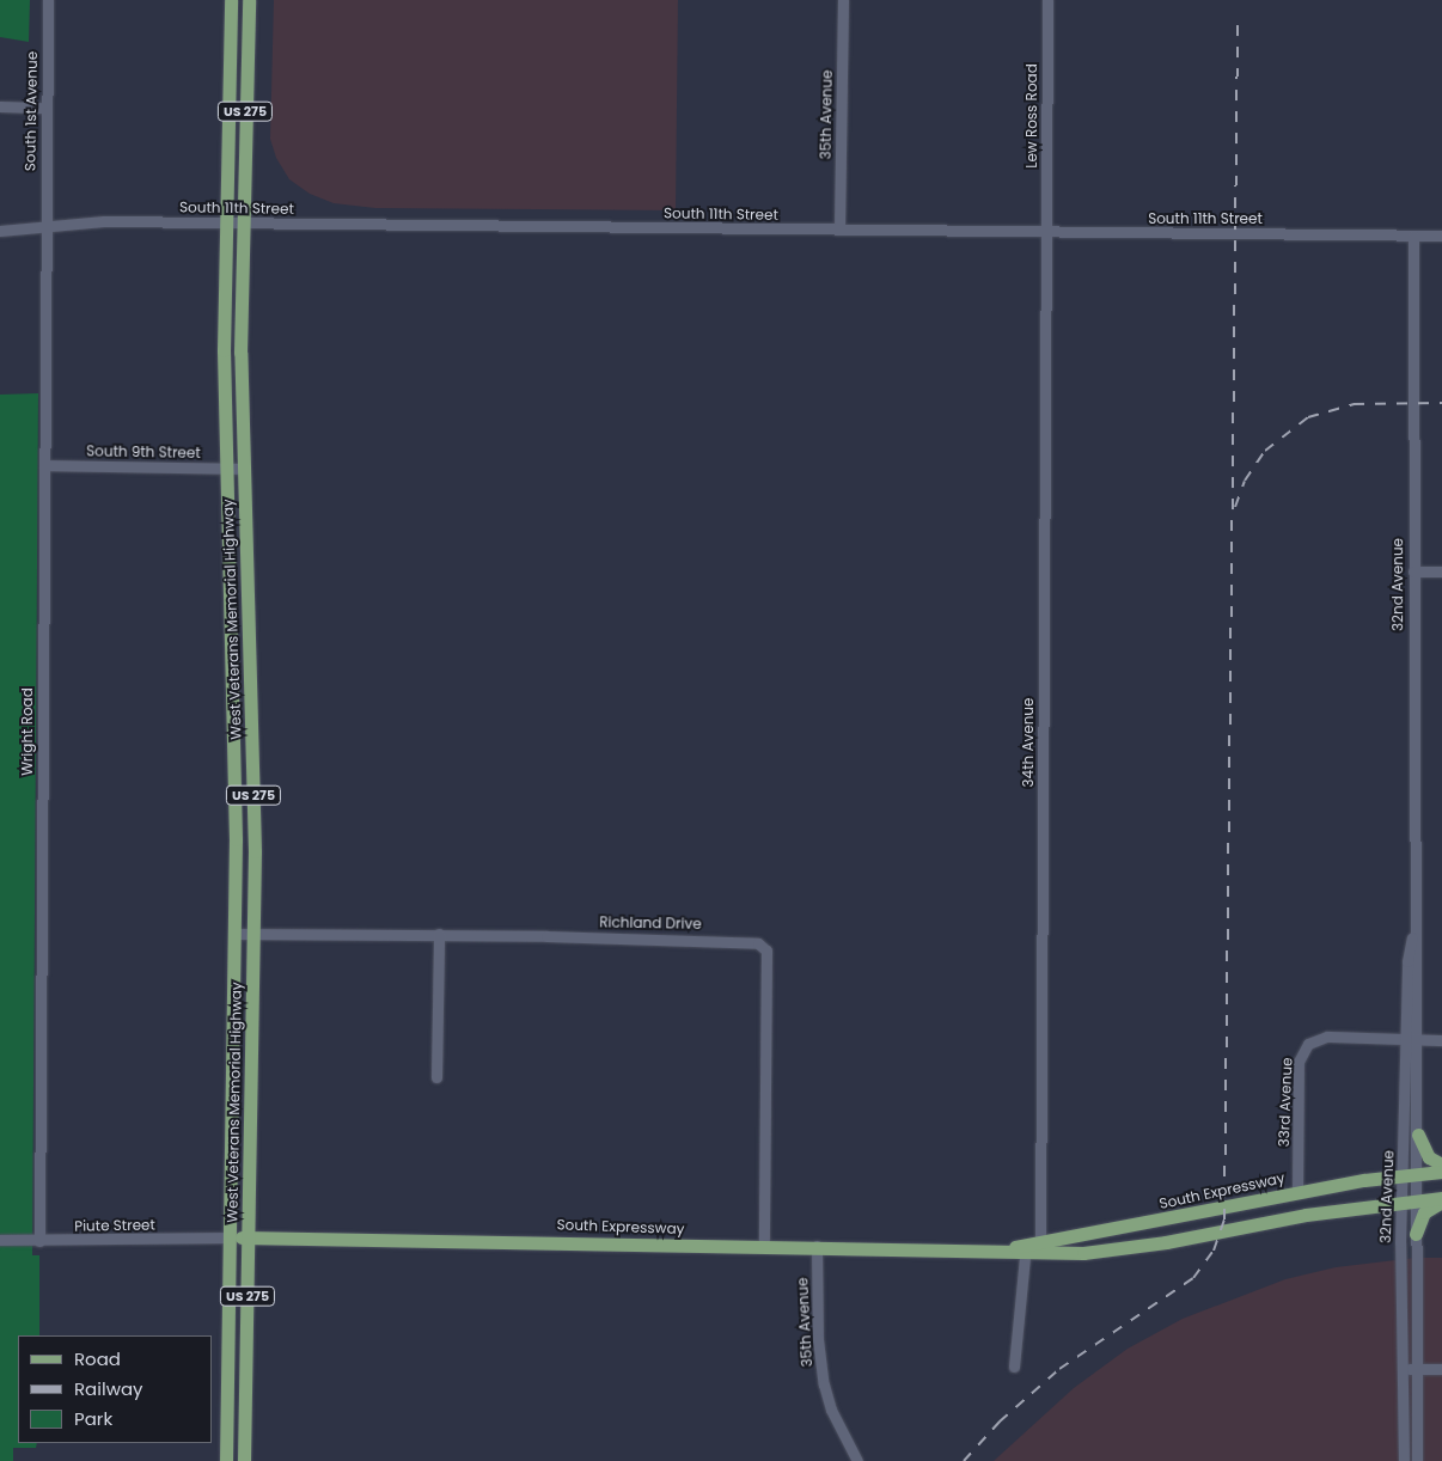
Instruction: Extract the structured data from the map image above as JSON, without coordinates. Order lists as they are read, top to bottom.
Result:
{
  "streets": {
    "main road": ["US 275", "West Veterans Memorial Highway", "South Expressway"],
    "street": [
      "South 1st Avenue",
      "35th Avenue",
      "Lew Ross Road",
      "South 11th Street",
      "South 9th Street",
      "32nd Avenue",
      "Wright Road",
      "34th Avenue",
      "Richland Drive",
      "33rd Avenue",
      "Piute Street"
    ]
  },
  "crossings": [
    ["South 1st Avenue", "South 11th Street"],
    ["South 1st Avenue", "Wright Road"],
    ["US 275", "West Veterans Memorial Highway"],
    ["US 275", "South Expressway"],
    ["US 275", "Piute Street"],
    ["35th Avenue", "South 11th Street"],
    ["35th Avenue", "South Expressway"],
    ["Lew Ross Road", "South 11th Street"],
    ["Lew Ross Road", "34th Avenue"],
    ["South 11th Street", "32nd Avenue"],
    ["South 11th Street", "West Veterans Memorial Highway"],
    ["South 11th Street", "Wright Road"],
    ["South 11th Street", "34th Avenue"],
    ["South 9th Street", "West Veterans Memorial Highway"],
    ["South 9th Street", "Wright Road"],
    ["32nd Avenue", "33rd Avenue"],
    ["32nd Avenue", "South Expressway"],
    ["West Veterans Memorial Highway", "Richland Drive"],
    ["West Veterans Memorial Highway", "South Expressway"],
    ["West Veterans Memorial Highway", "Piute Street"],
    ["Wright Road", "Piute Street"],
    ["34th Avenue", "South Expressway"],
    ["Richland Drive", "South Expressway"],
    ["33rd Avenue", "South Expressway"],
    ["South Expressway", "Piute Street"]
  ],
  "legend": ["Road", "Railway", "Park"]
}
